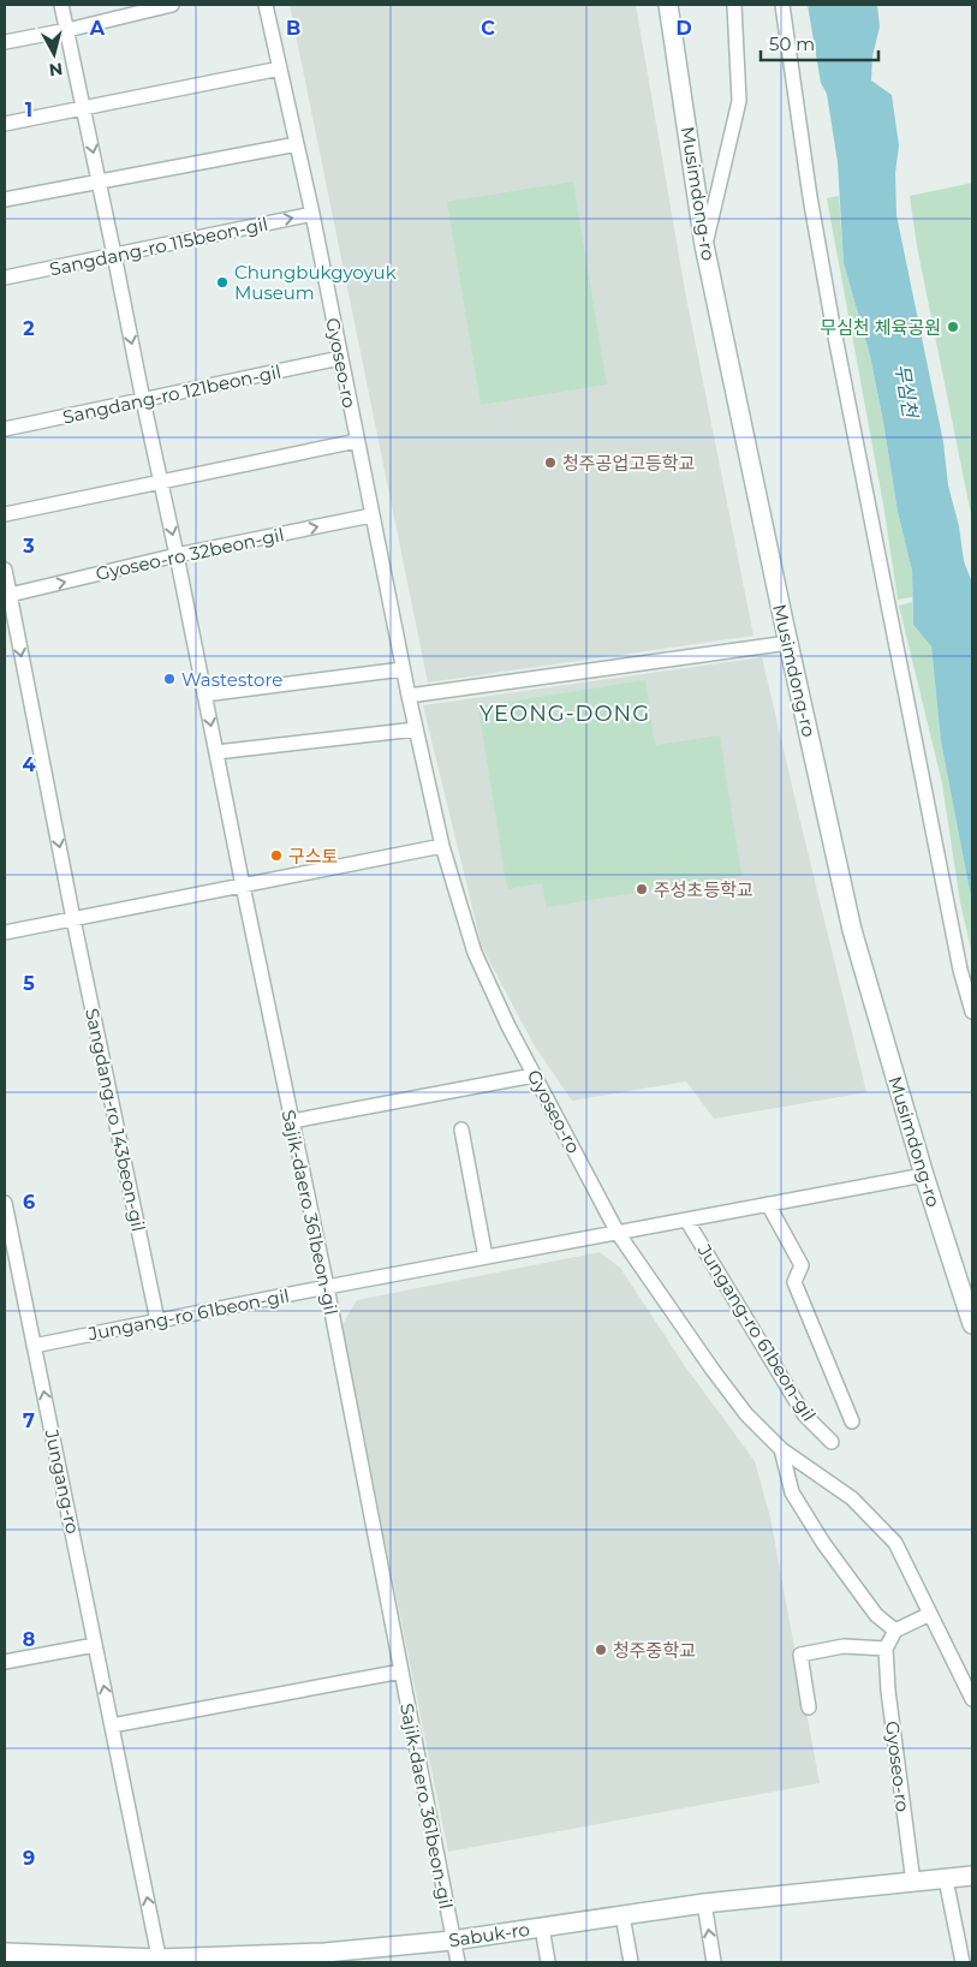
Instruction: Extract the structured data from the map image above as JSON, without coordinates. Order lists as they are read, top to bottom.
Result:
{
  "streets": {
    "main road": ["Musimdong-ro", "Sabuk-ro"],
    "street": [
      "Sangdang-ro 115beon-gil",
      "Gyoseo-ro",
      "Sangdang-ro 121beon-gil",
      "Gyoseo-ro 32beon-gil",
      "Sangdang-ro 143beon-gil",
      "Sajik-daero 361beon-gil",
      "Jungang-ro 61beon-gil",
      "Jungang-ro"
    ]
  },
  "crossings": [
    ["Musimdong-ro", "Jungang-ro 61beon-gil"],
    ["Sangdang-ro 115beon-gil", "Gyoseo-ro"],
    ["Sangdang-ro 115beon-gil", "Sajik-daero 361beon-gil"],
    ["Gyoseo-ro", "Sangdang-ro 121beon-gil"],
    ["Gyoseo-ro", "Gyoseo-ro 32beon-gil"],
    ["Gyoseo-ro", "Jungang-ro 61beon-gil"],
    ["Gyoseo-ro", "Sabuk-ro"],
    ["Sangdang-ro 121beon-gil", "Sajik-daero 361beon-gil"],
    ["Gyoseo-ro 32beon-gil", "Sangdang-ro 143beon-gil"],
    ["Gyoseo-ro 32beon-gil", "Sajik-daero 361beon-gil"],
    ["Sangdang-ro 143beon-gil", "Jungang-ro 61beon-gil"],
    ["Sajik-daero 361beon-gil", "Jungang-ro 61beon-gil"],
    ["Sajik-daero 361beon-gil", "Sabuk-ro"],
    ["Jungang-ro 61beon-gil", "Jungang-ro"],
    ["Jungang-ro", "Sabuk-ro"]
  ],
  "one_way": ["Sangdang-ro 143beon-gil", "Jungang-ro"],
  "districts": ["YEONG-DONG"],
  "water": ["무심천"],
  "places": [
    "Chungbukgyoyuk Museum",
    "무심천 체육공원",
    "청주공업고등학교",
    "Wastestore",
    "구스토",
    "주성초등학교",
    "청주중학교"
  ],
  "scale_bar": "50 m",
  "north": "bottom",
  "grid": {
    "columns": [
      "A",
      "B",
      "C",
      "D"
    ],
    "rows": [
      "1",
      "2",
      "3",
      "4",
      "5",
      "6",
      "7",
      "8",
      "9"
    ]
  }
}
